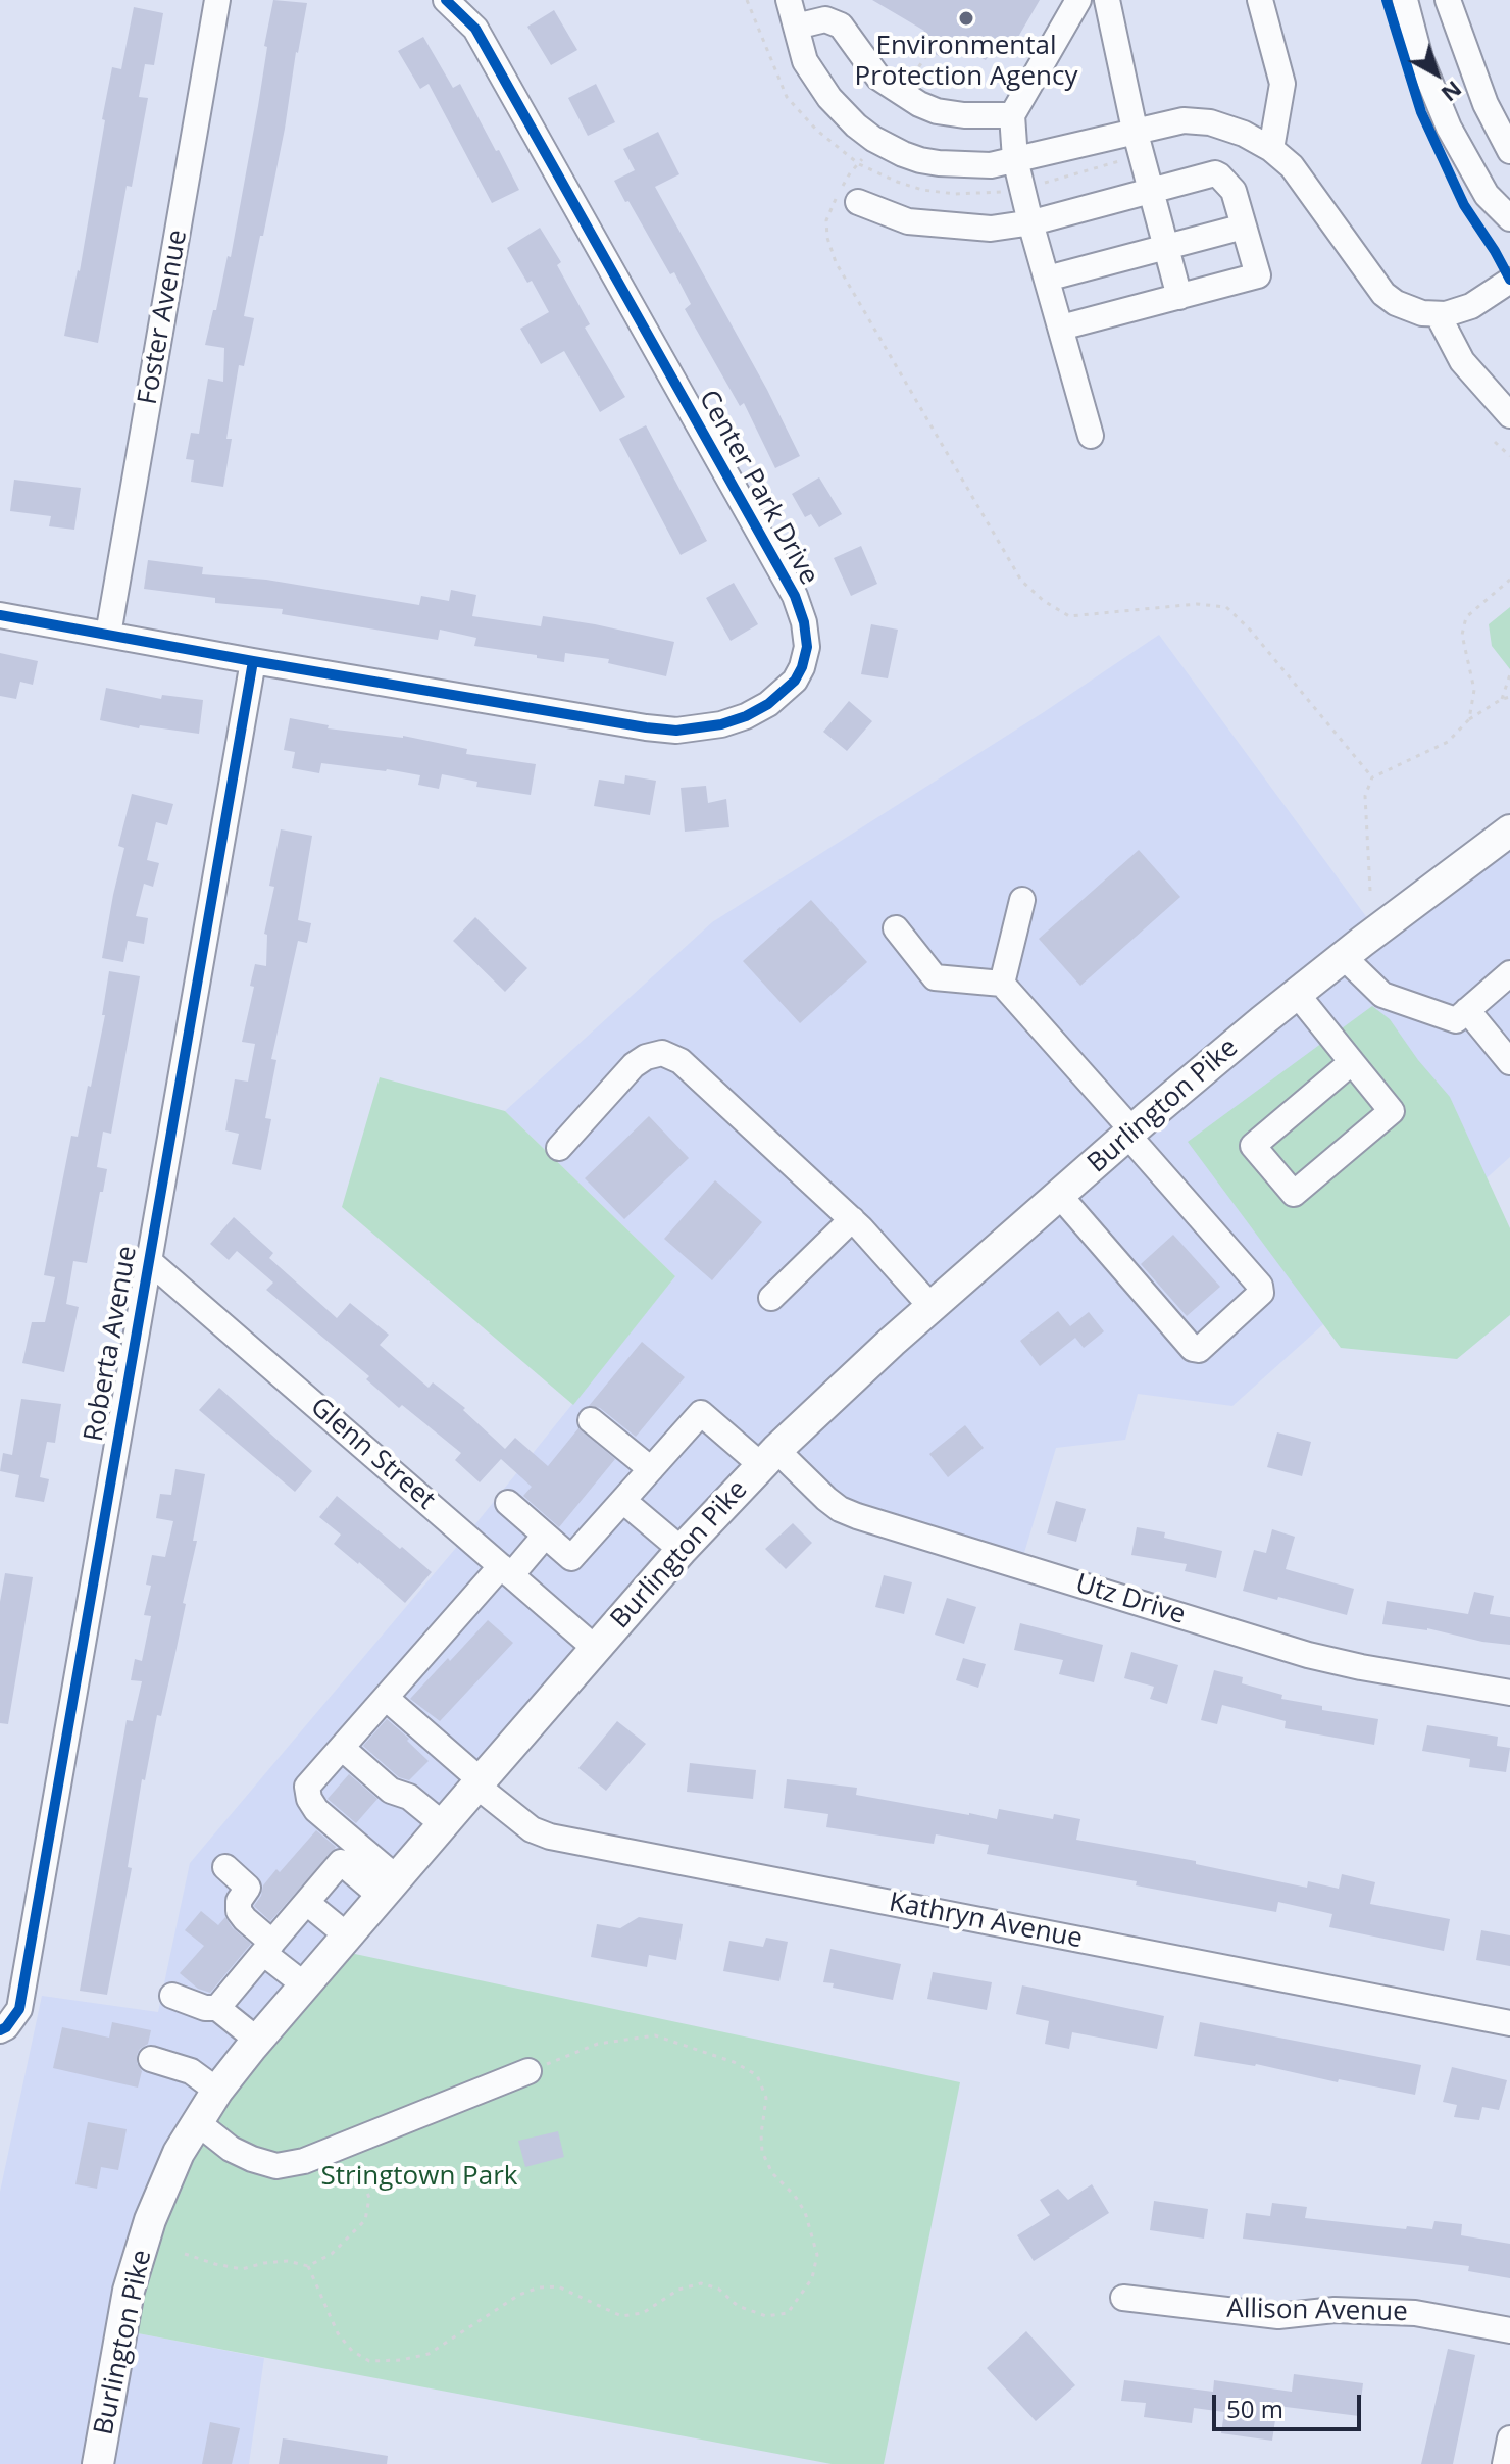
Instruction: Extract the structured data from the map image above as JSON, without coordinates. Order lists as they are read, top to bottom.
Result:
{
  "streets": {
    "main road": ["Burlington Pike"],
    "street": [
      "Foster Avenue",
      "Center Park Drive",
      "Roberta Avenue",
      "Glenn Street",
      "Utz Drive",
      "Kathryn Avenue",
      "Allison Avenue"
    ]
  },
  "crossings": [
    ["Foster Avenue", "Center Park Drive"],
    ["Center Park Drive", "Roberta Avenue"],
    ["Burlington Pike", "Glenn Street"],
    ["Burlington Pike", "Utz Drive"],
    ["Burlington Pike", "Kathryn Avenue"],
    ["Roberta Avenue", "Glenn Street"]
  ],
  "parks": ["Stringtown Park"],
  "places": ["Environmental Protection Agency"],
  "scale_bar": "50 m",
  "north": "bottom right"
}
